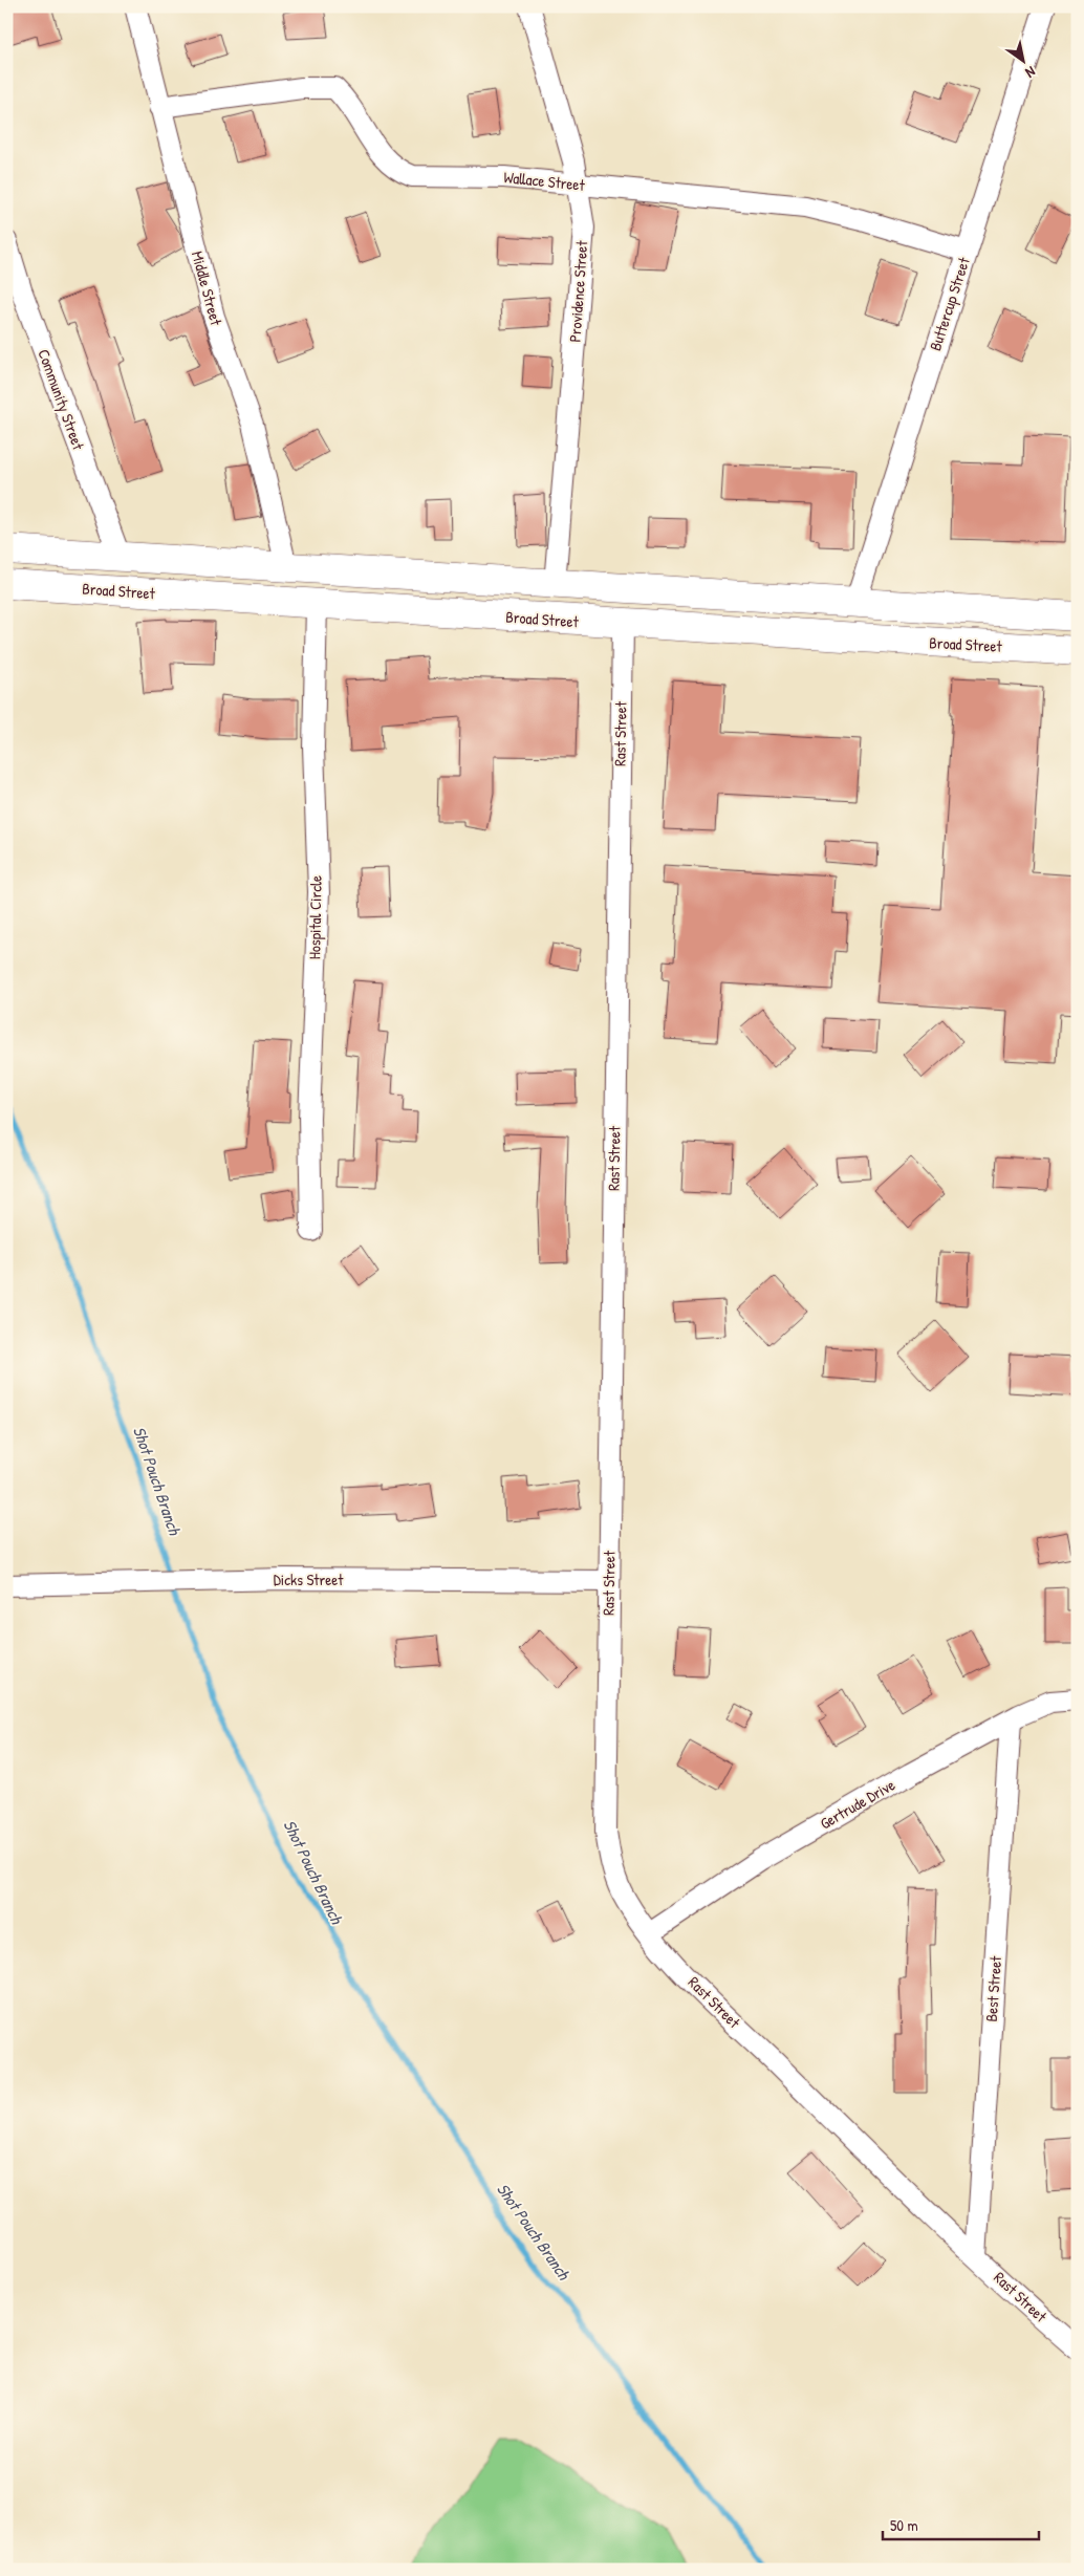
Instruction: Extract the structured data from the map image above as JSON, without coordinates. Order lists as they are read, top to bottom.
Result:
{
  "streets": {
    "main road": ["Broad Street"],
    "street": [
      "Wallace Street",
      "Middle Street",
      "Providence Street",
      "Buttercup Street",
      "Community Street",
      "Rast Street",
      "Hospital Circle",
      "Dicks Street",
      "Gertrude Drive",
      "Best Street"
    ]
  },
  "crossings": [
    ["Wallace Street", "Middle Street"],
    ["Wallace Street", "Providence Street"],
    ["Wallace Street", "Buttercup Street"],
    ["Broad Street", "Rast Street"],
    ["Broad Street", "Hospital Circle"],
    ["Rast Street", "Dicks Street"],
    ["Rast Street", "Gertrude Drive"],
    ["Rast Street", "Best Street"],
    ["Gertrude Drive", "Best Street"]
  ],
  "water": ["Shot Pouch Branch"],
  "scale_bar": "50 m",
  "north": "bottom right"
}
